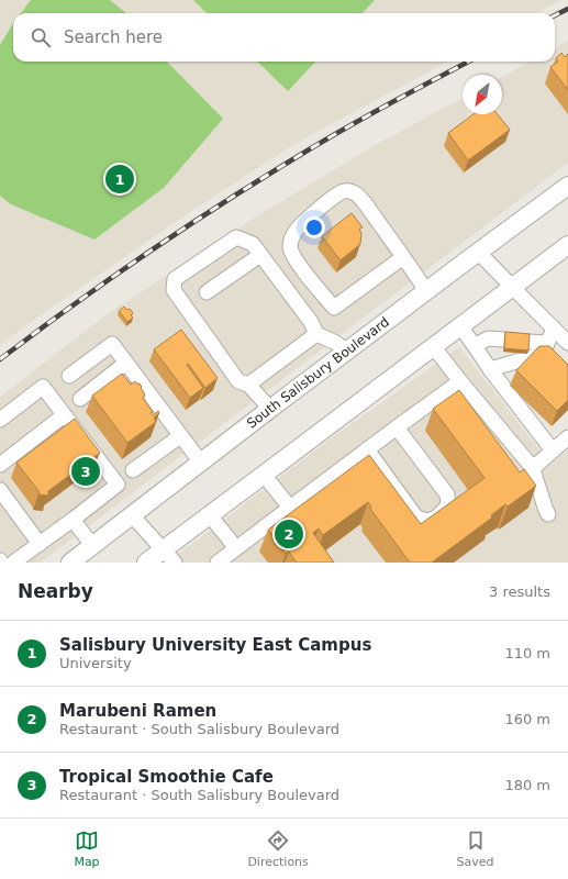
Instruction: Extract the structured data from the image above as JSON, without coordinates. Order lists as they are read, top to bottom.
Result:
{
  "streets": {
    "main road": ["South Salisbury Boulevard"]
  },
  "north": "bottom left",
  "page": {
    "search": "Search here",
    "pins": ["1", "3", "2"],
    "heading": ["Nearby", "3 results"],
    "list": [
      {
        "mark": "1",
        "name": "Salisbury University East Campus",
        "note": "University",
        "value": "110 m"
      },
      {
        "mark": "2",
        "name": "Marubeni Ramen",
        "note": "Restaurant · South Salisbury Boulevard",
        "value": "160 m"
      },
      {
        "mark": "3",
        "name": "Tropical Smoothie Cafe",
        "note": "Restaurant · South Salisbury Boulevard",
        "value": "180 m"
      }
    ],
    "nav": ["Map", "Directions", "Saved"]
  }
}
